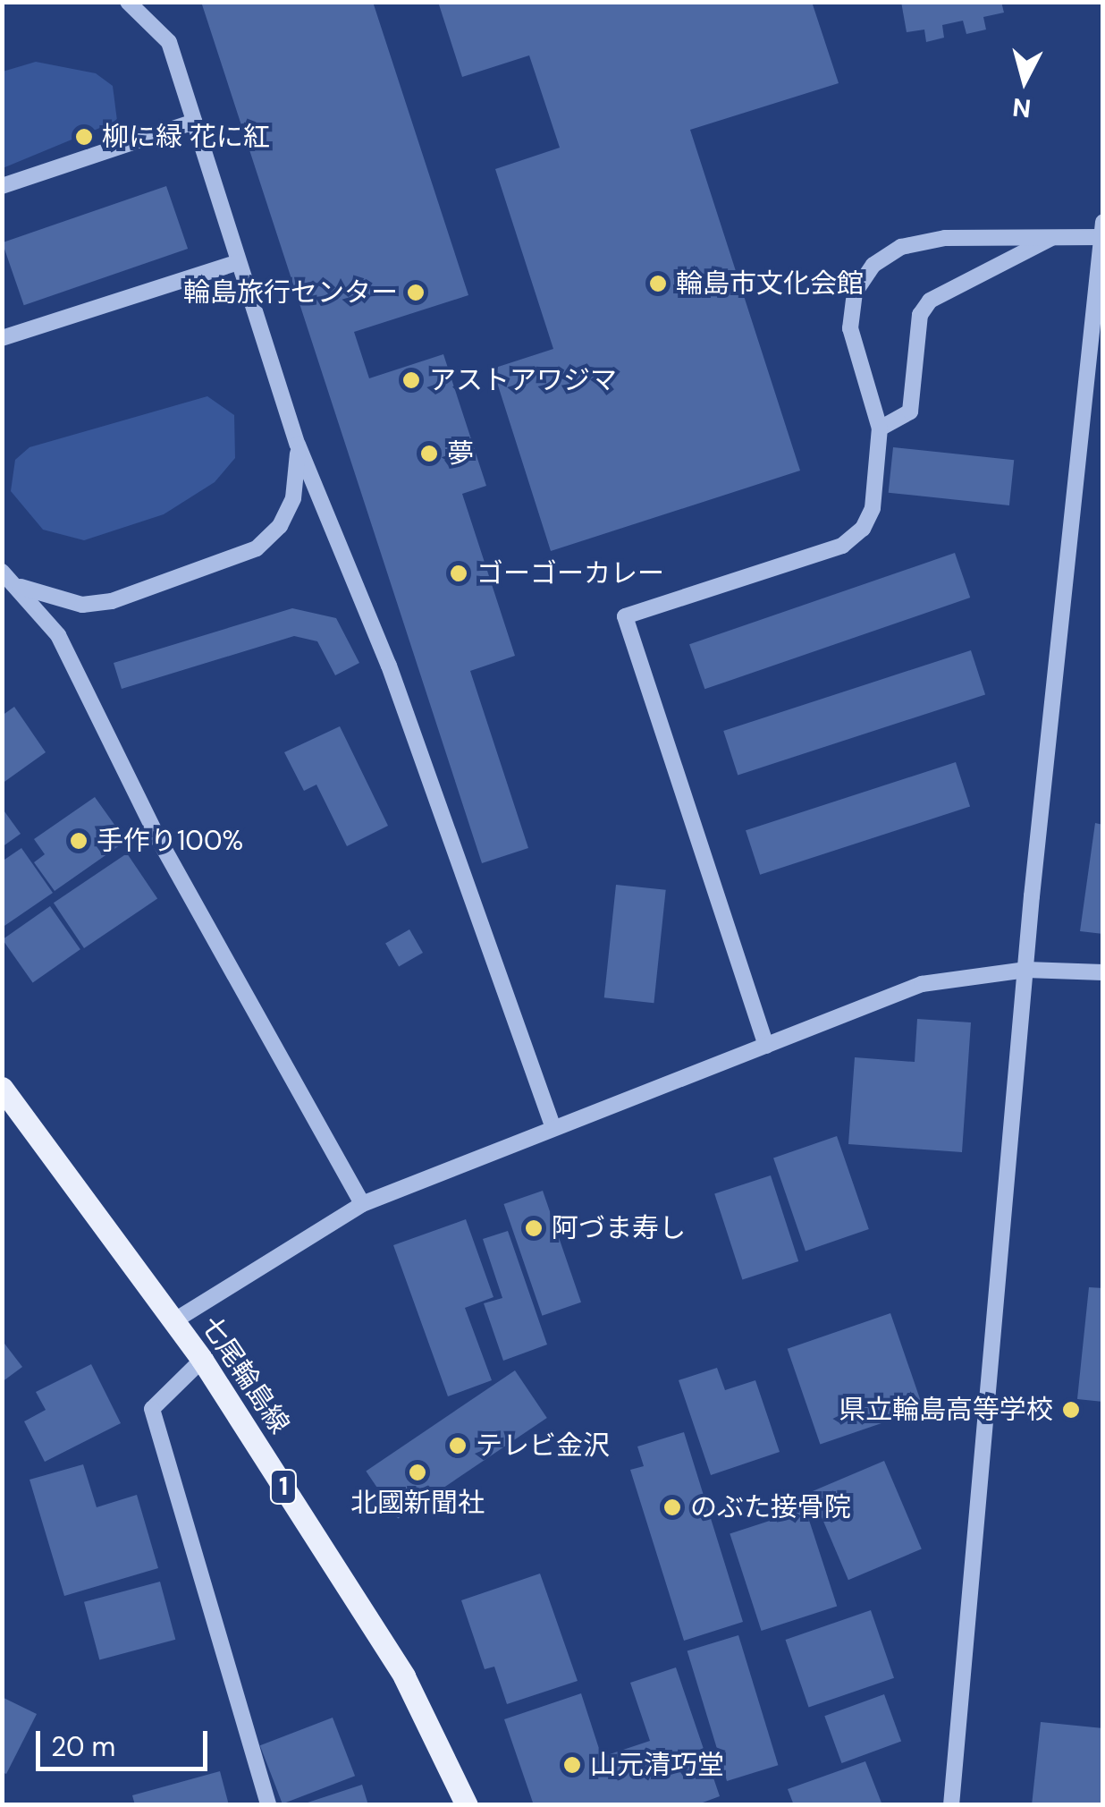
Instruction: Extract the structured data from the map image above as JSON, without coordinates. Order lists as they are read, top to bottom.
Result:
{
  "streets": {
    "main road": ["七尾輪島線", "1"]
  },
  "places": [
    "柳に緑 花に紅",
    "輪島市文化会館",
    "輪島旅行センター",
    "アストアワジマ",
    "夢",
    "ゴーゴーカレー",
    "手作り100%",
    "阿づま寿し",
    "県立輪島高等学校",
    "テレビ金沢",
    "北國新聞社",
    "のぶた接骨院",
    "山元清巧堂"
  ],
  "scale_bar": "20 m",
  "north": "bottom"
}
